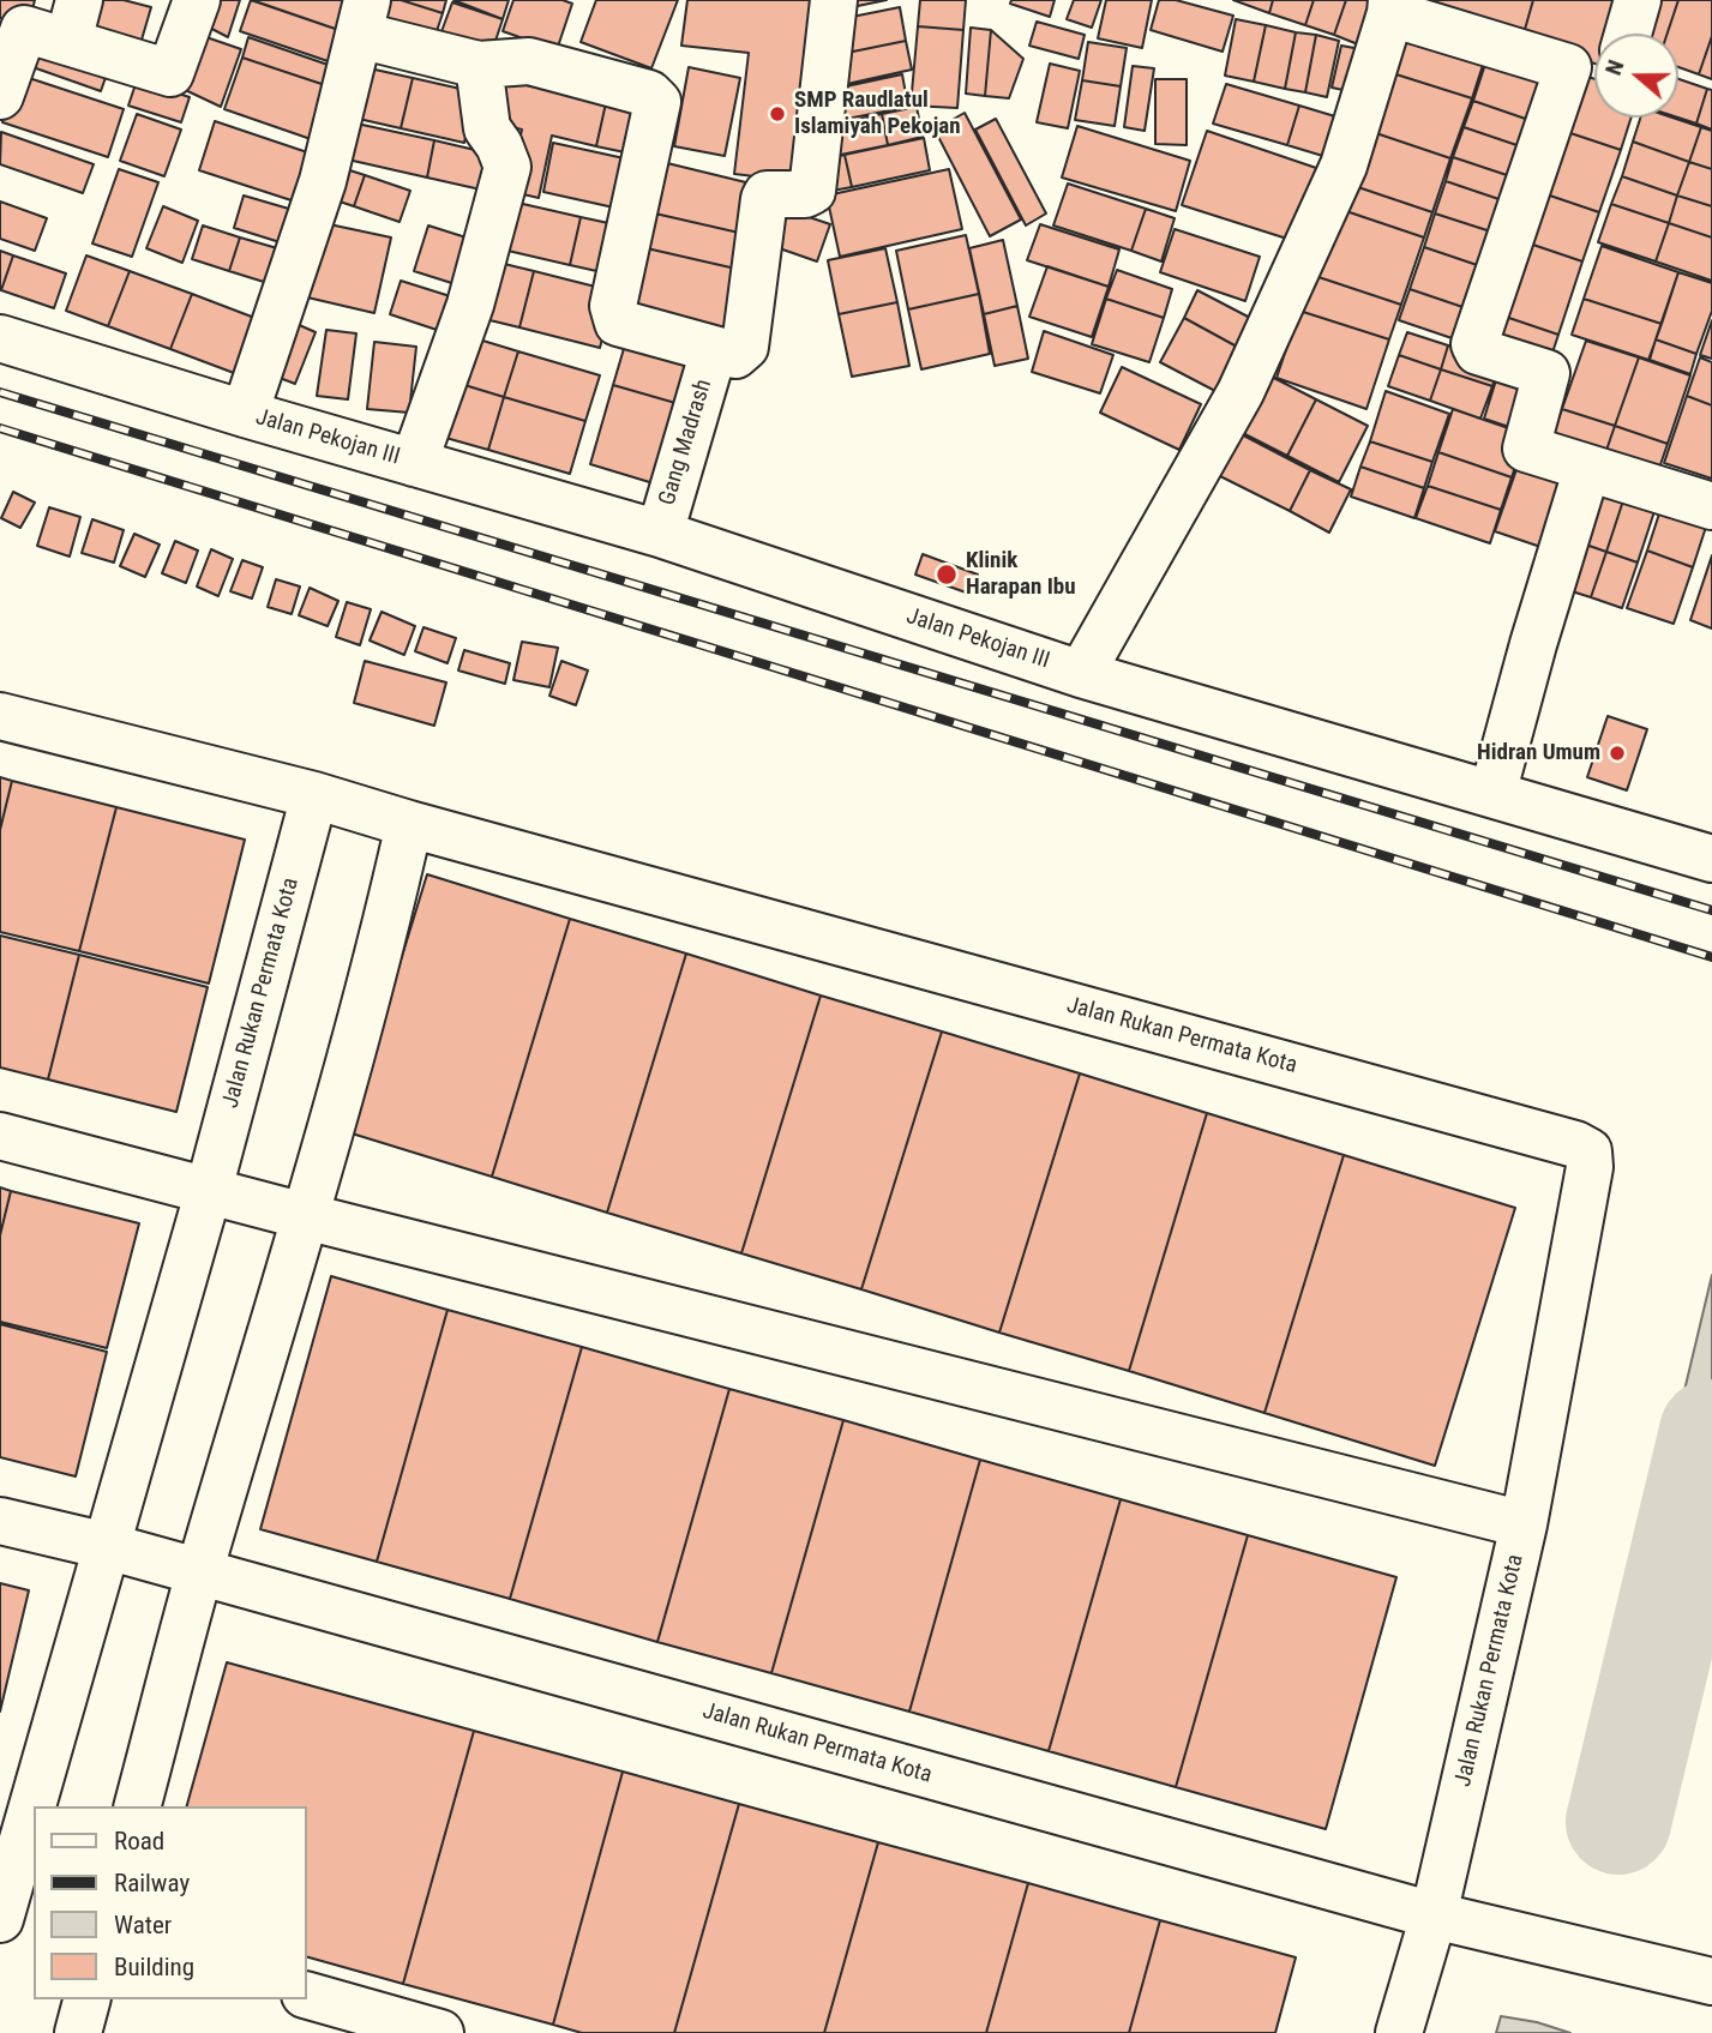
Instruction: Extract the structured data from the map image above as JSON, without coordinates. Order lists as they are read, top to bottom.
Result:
{
  "streets": {
    "street": ["Jalan Pekojan III", "Gang Madrash", "Jalan Rukan Permata Kota"]
  },
  "crossings": [
    ["Jalan Pekojan III", "Gang Madrash"]
  ],
  "places": ["SMP Raudlatul Islamiyah Pekojan", "Klinik Harapan Ibu", "Hidran Umum"],
  "legend": [
    "Road",
    "Railway",
    "Water",
    "Building"
  ],
  "north": "left"
}
